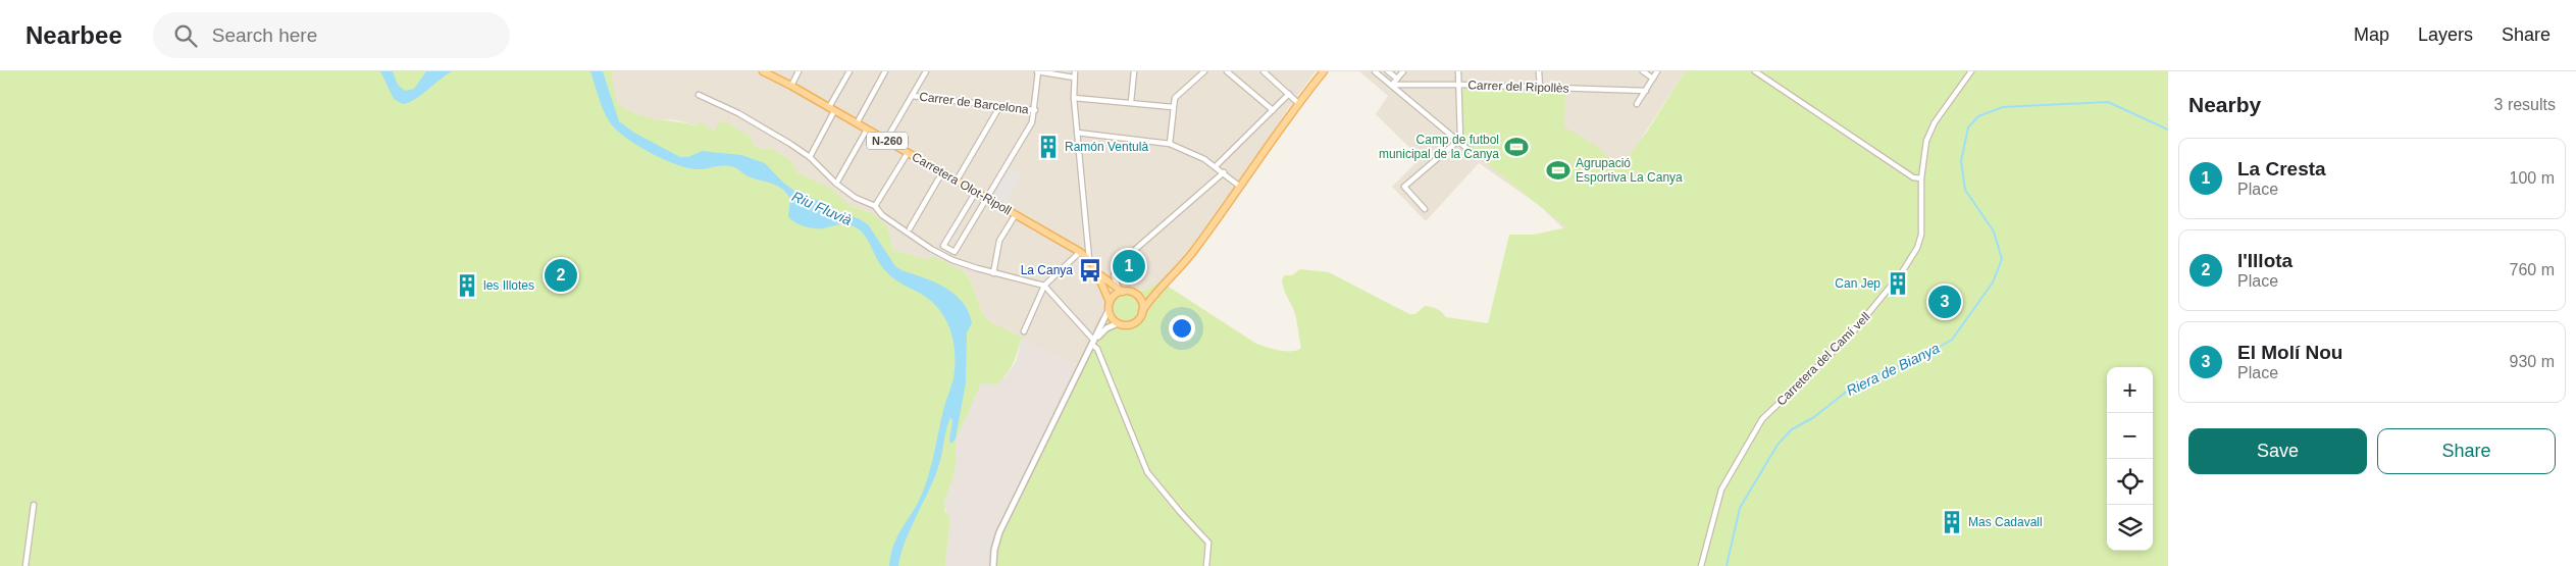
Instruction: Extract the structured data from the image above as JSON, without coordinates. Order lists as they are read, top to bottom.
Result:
{
  "streets": {
    "main road": ["N-260", "Carretera Olot-Ripoll"],
    "street": ["Carrer del Ripollès", "Carrer de Barcelona", "Carretera del Camí vell"]
  },
  "crossings": [
    ["N-260", "Carretera Olot-Ripoll"]
  ],
  "water": ["Riu Fluvià", "Riera de Bianya"],
  "places": {
    "building": [
      "Ramón Ventulà",
      "Can Jep",
      "les Illotes",
      "Mas Cadavall"
    ],
    "sports": ["Camp de futbol municipal de la Canya", "Agrupació Esportiva La Canya"],
    "bus stop": ["La Canya"]
  },
  "page": {
    "header": "Nearbee",
    "search": "Search here",
    "nav": ["Map", "Layers", "Share"],
    "heading": ["Nearby", "3 results"],
    "list": [
      {
        "mark": "1",
        "name": "La Cresta",
        "note": "Place",
        "value": "100 m"
      },
      {
        "mark": "2",
        "name": "l'Illota",
        "note": "Place",
        "value": "760 m"
      },
      {
        "mark": "3",
        "name": "El Molí Nou",
        "note": "Place",
        "value": "930 m"
      }
    ],
    "pins": ["1", "2", "3"],
    "map_buttons": ["+", "−"],
    "buttons": ["Save", "Share"]
  }
}
